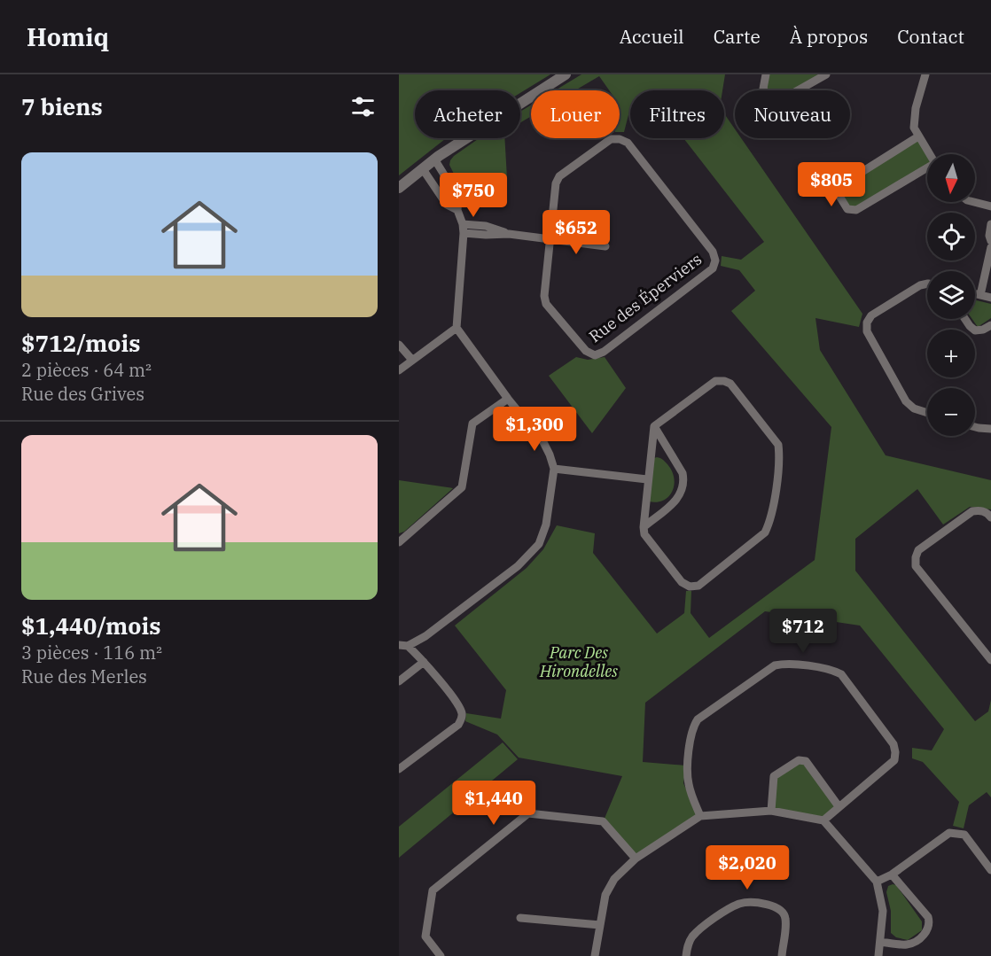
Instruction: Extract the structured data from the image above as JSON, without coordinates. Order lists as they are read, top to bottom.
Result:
{
  "streets": {
    "street": ["Rue des Éperviers"]
  },
  "parks": ["Parc Des Hirondelles"],
  "north": "bottom",
  "page": {
    "header": "Homiq",
    "nav": [
      "Accueil",
      "Carte",
      "À propos",
      "Contact"
    ],
    "heading": "7 biens",
    "chip": [
      "Acheter",
      "Louer",
      "Filtres",
      "Nouveau"
    ],
    "list": [
      {
        "name": "$712/mois",
        "note": "2 pièces · 64 m² · Rue des Grives"
      },
      {
        "name": "$1,440/mois",
        "note": "3 pièces · 116 m² · Rue des Merles"
      }
    ],
    "map_buttons": ["+", "−"],
    "price": [
      "$805",
      "$750",
      "$652",
      "$1,300",
      "$712",
      "$1,440",
      "$2,020"
    ]
  }
}
